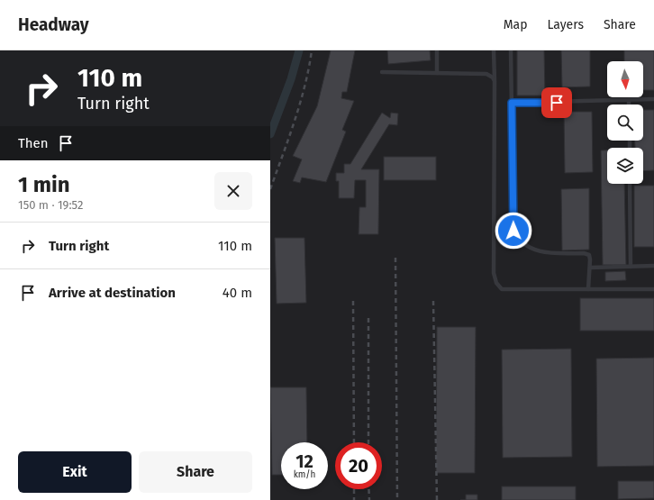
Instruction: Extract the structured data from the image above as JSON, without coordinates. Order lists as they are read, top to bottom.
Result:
{
  "north": "bottom",
  "page": {
    "header": "Headway",
    "nav": ["Map", "Layers", "Share"],
    "turn": ["110 m", "Turn right"],
    "then": "Then",
    "heading": ["1 min", "150 m · 19:52"],
    "list": [
      {
        "name": "Turn right",
        "value": "110 m"
      },
      {
        "name": "Arrive at destination",
        "value": "40 m"
      }
    ],
    "speed": "12 km/h",
    "limit": "20",
    "buttons": ["Exit", "Share"]
  }
}
